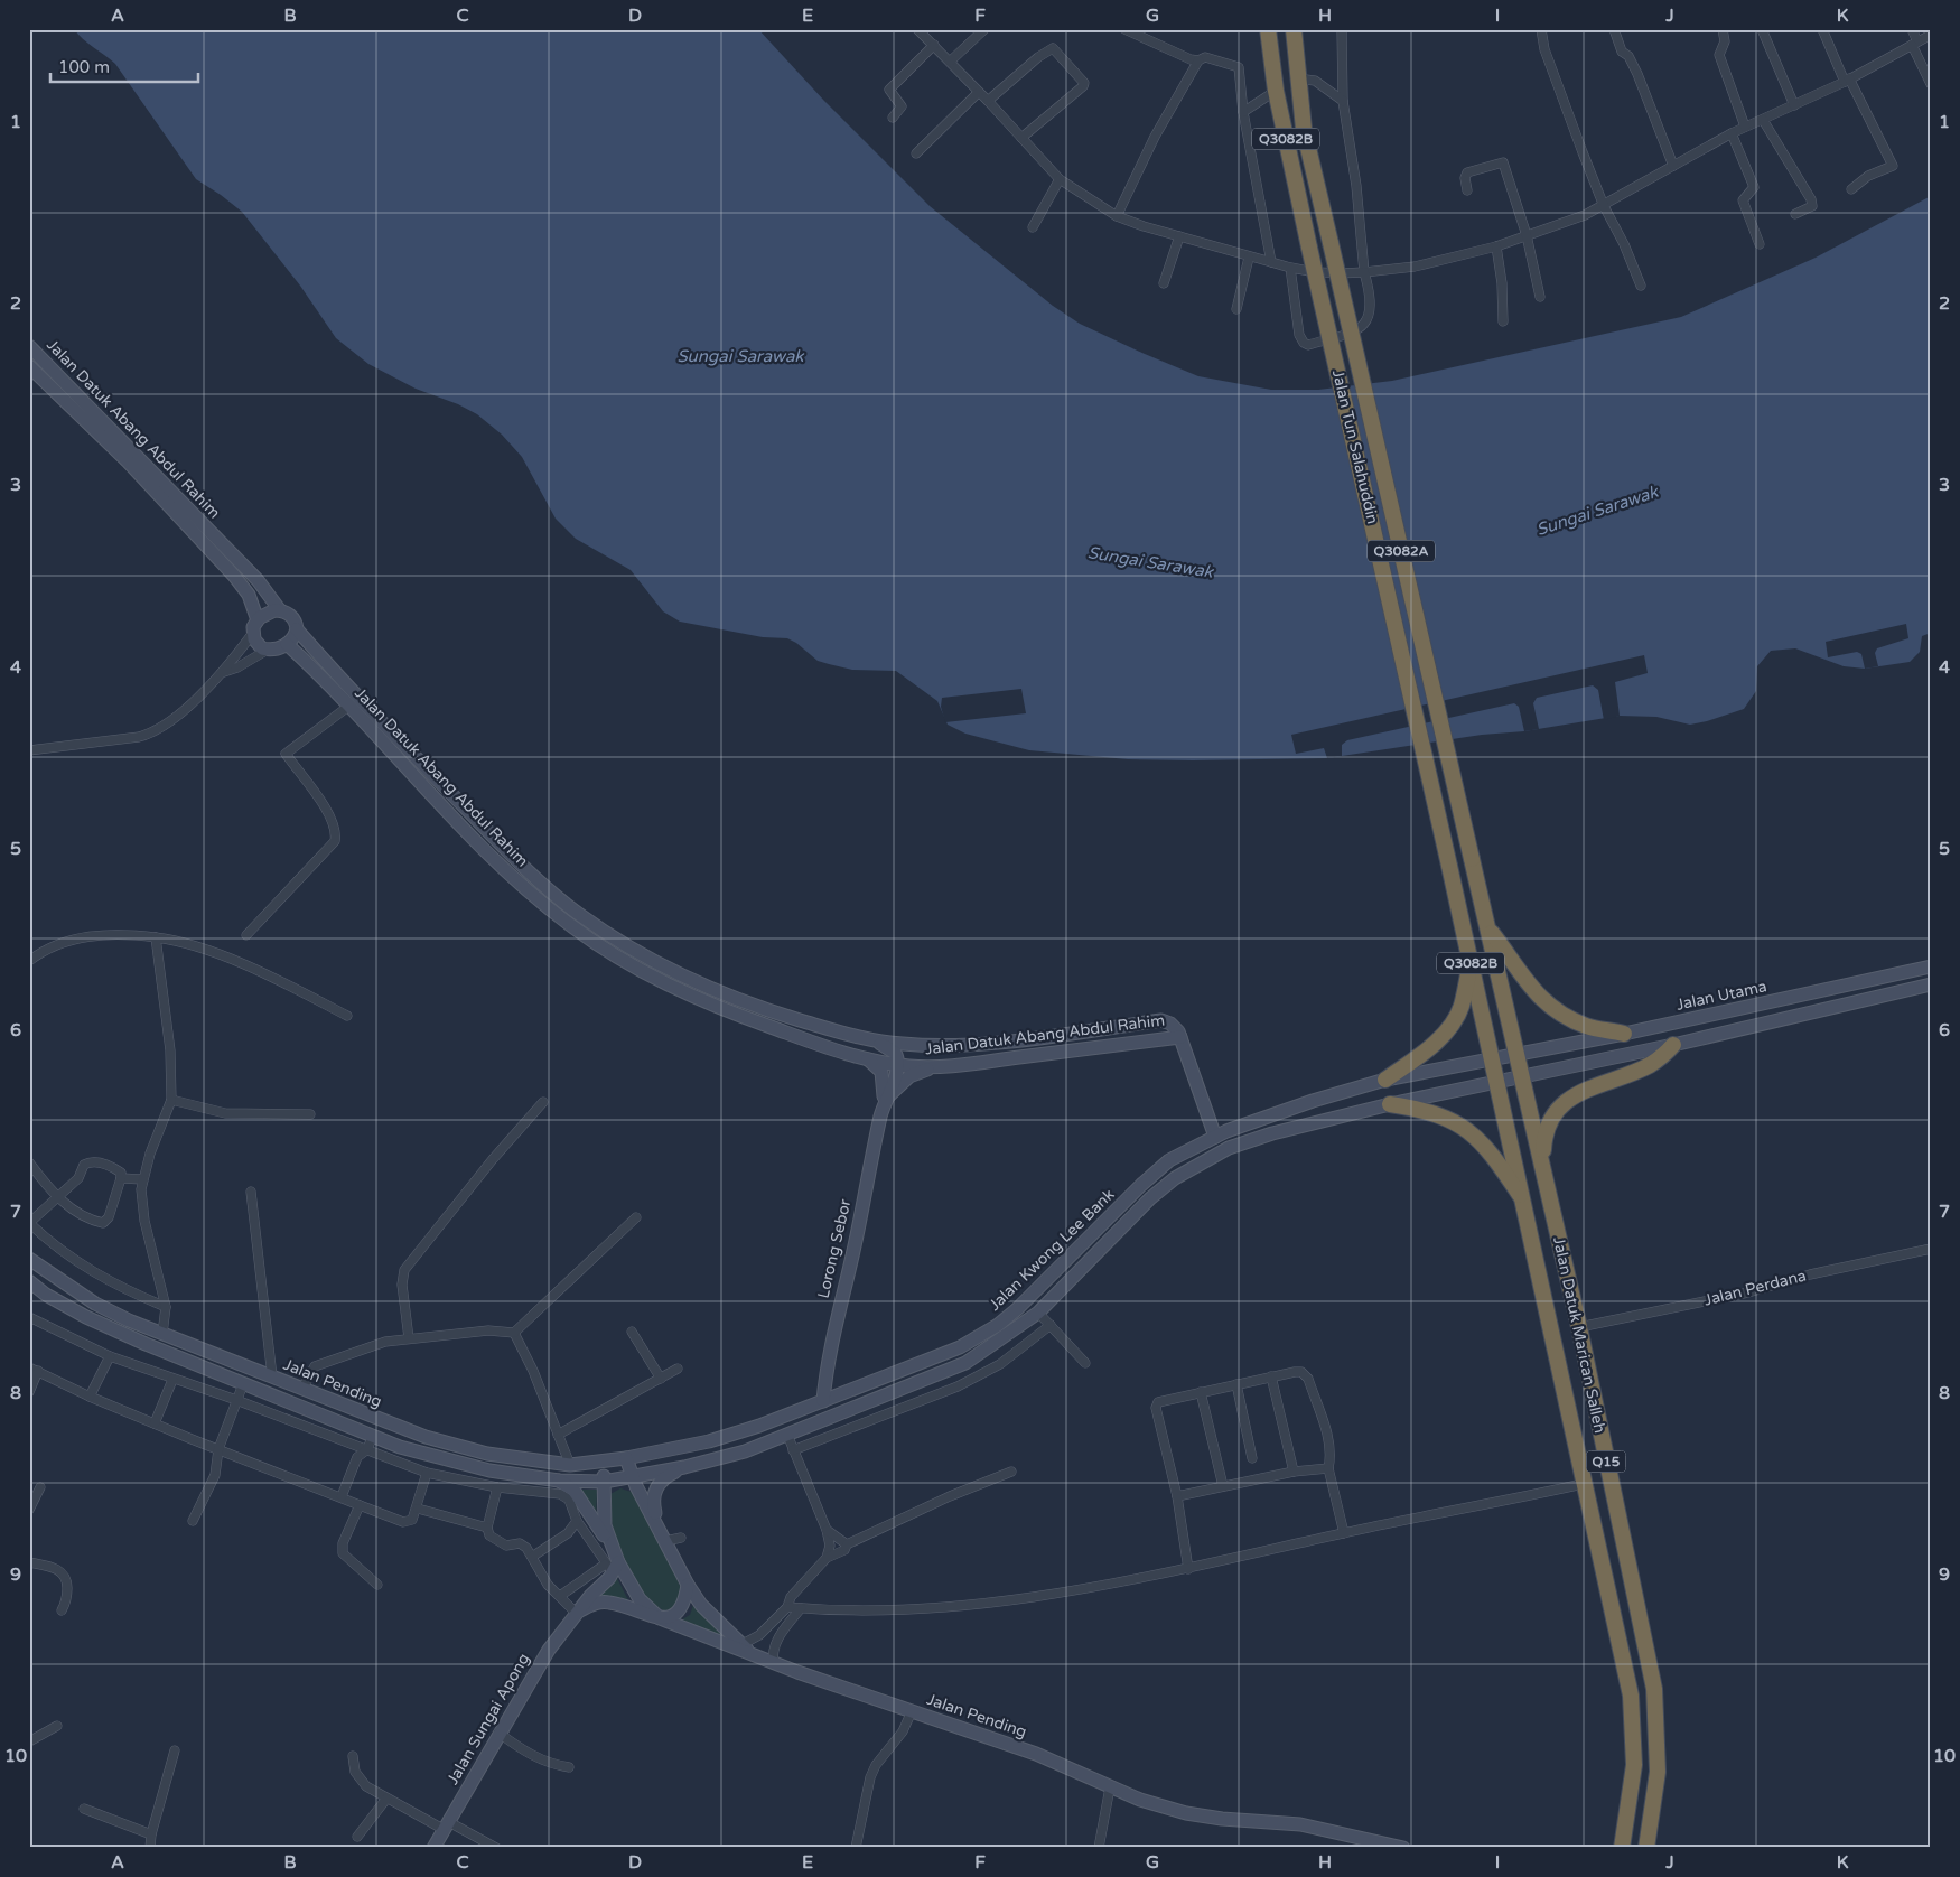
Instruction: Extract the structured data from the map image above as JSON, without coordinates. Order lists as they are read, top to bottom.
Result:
{
  "streets": {
    "highway": [
      "Q3082B",
      "Jalan Tun Salahuddin",
      "Q3082A",
      "Jalan Datuk Marican Salleh",
      "Q15"
    ],
    "street": [
      "Jalan Datuk Abang Abdul Rahim",
      "Jalan Utama",
      "Lorong Sebor",
      "Jalan Kwong Lee Bank",
      "Jalan Perdana",
      "Jalan Pending",
      "Jalan Sungai Apong"
    ]
  },
  "crossings": [
    ["Jalan Tun Salahuddin", "Jalan Utama"],
    ["Jalan Tun Salahuddin", "Jalan Kwong Lee Bank"],
    ["Jalan Tun Salahuddin", "Jalan Datuk Marican Salleh"],
    ["Jalan Utama", "Jalan Kwong Lee Bank"],
    ["Jalan Utama", "Jalan Datuk Marican Salleh"],
    ["Lorong Sebor", "Jalan Kwong Lee Bank"],
    ["Jalan Kwong Lee Bank", "Jalan Datuk Marican Salleh"],
    ["Jalan Kwong Lee Bank", "Jalan Pending"],
    ["Jalan Perdana", "Jalan Datuk Marican Salleh"]
  ],
  "water": ["Sungai Sarawak"],
  "scale_bar": "100 m",
  "grid": {
    "columns": [
      "A",
      "B",
      "C",
      "D",
      "E",
      "F",
      "G",
      "H",
      "I",
      "J",
      "K"
    ],
    "rows": [
      "1",
      "2",
      "3",
      "4",
      "5",
      "6",
      "7",
      "8",
      "9",
      "10"
    ]
  }
}
